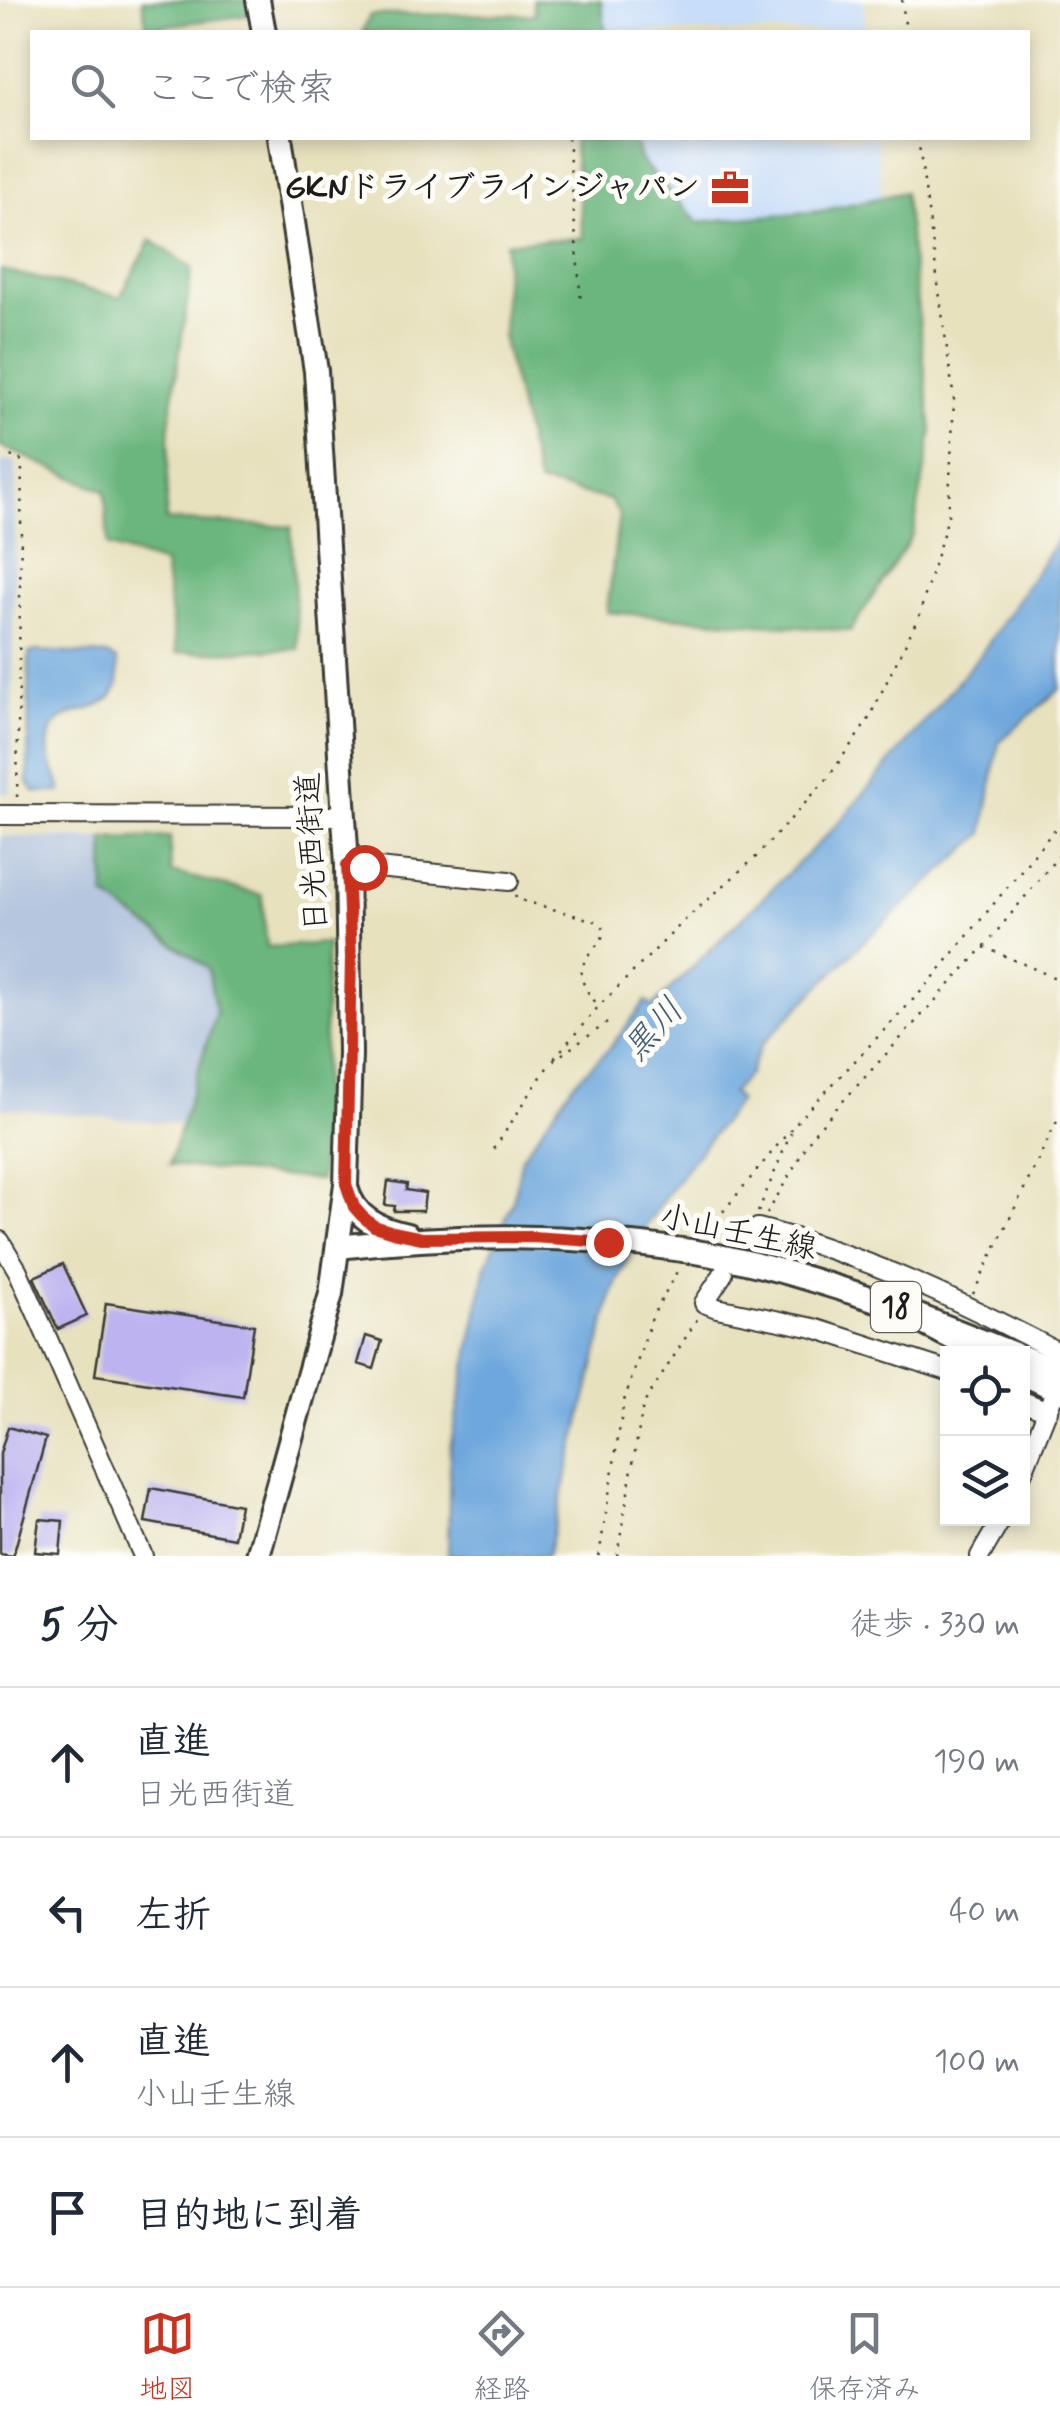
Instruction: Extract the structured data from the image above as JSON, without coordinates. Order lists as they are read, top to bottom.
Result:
{
  "streets": {
    "main road": ["日光西街道", "小山壬生線", "18"]
  },
  "crossings": [
    ["日光西街道", "小山壬生線"]
  ],
  "water": ["黒川"],
  "places": {
    "office": ["GKNドライブラインジャパン"]
  },
  "page": {
    "search": "ここで検索",
    "heading": ["5 分", "徒歩 · 330 m"],
    "list": [
      ["直進", "日光西街道", "190 m"],
      ["左折", "40 m"],
      ["直進", "小山壬生線", "100 m"],
      "目的地に到着"
    ],
    "nav": ["地図", "経路", "保存済み"]
  }
}
